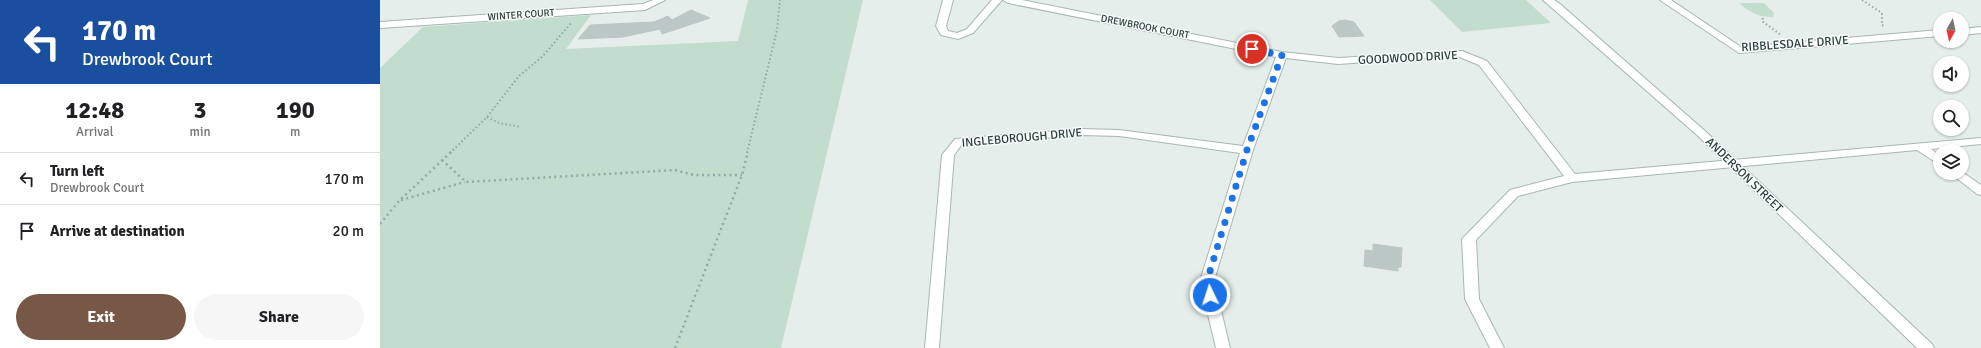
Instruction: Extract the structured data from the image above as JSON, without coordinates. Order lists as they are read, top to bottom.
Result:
{
  "streets": {
    "street": [
      "WINTER COURT",
      "DREWBROOK COURT",
      "RIBBLESDALE DRIVE",
      "GOODWOOD DRIVE",
      "INGLEBOROUGH DRIVE",
      "ANDERSON STREET"
    ]
  },
  "crossings": [
    ["DREWBROOK COURT", "GOODWOOD DRIVE"]
  ],
  "north": "bottom",
  "page": {
    "turn": ["170 m", "Drewbrook Court"],
    "eta": [
      "12:48",
      "Arrival",
      "3",
      "min",
      "190",
      "m"
    ],
    "list": [
      {
        "name": "Turn left",
        "note": "Drewbrook Court",
        "value": "170 m"
      },
      {
        "name": "Arrive at destination",
        "value": "20 m"
      }
    ],
    "buttons": ["Exit", "Share"]
  }
}
